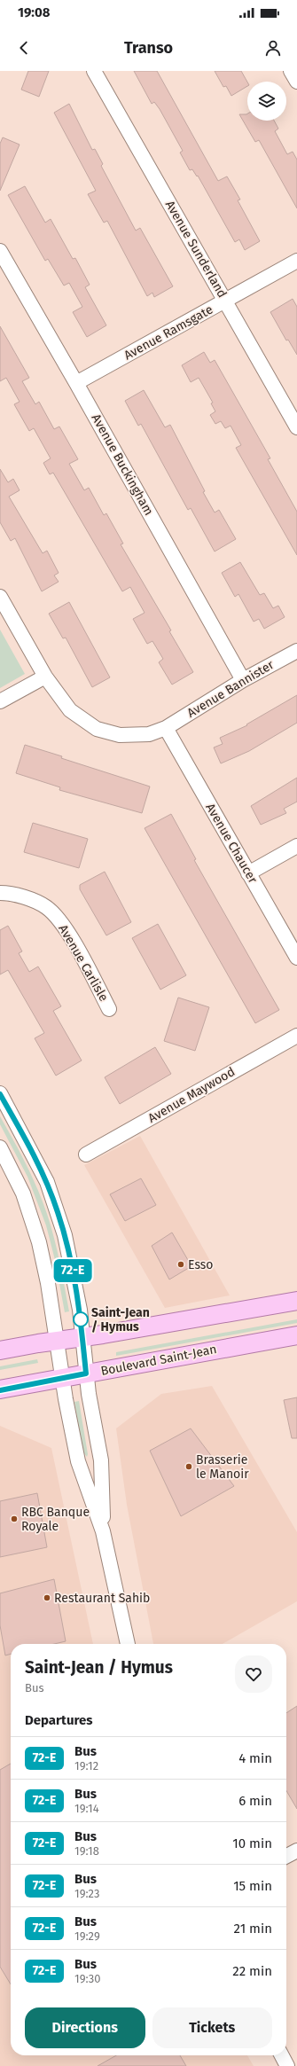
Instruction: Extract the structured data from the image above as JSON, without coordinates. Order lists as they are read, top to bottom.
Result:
{
  "streets": {
    "main road": ["Boulevard Saint-Jean"],
    "street": [
      "Avenue Sunderland",
      "Avenue Ramsgate",
      "Avenue Buckingham",
      "Avenue Bannister",
      "Avenue Chaucer",
      "Avenue Carlisle",
      "Avenue Maywood"
    ]
  },
  "crossings": [
    ["Avenue Sunderland", "Avenue Ramsgate"],
    ["Avenue Ramsgate", "Avenue Buckingham"],
    ["Avenue Buckingham", "Avenue Bannister"],
    ["Avenue Bannister", "Avenue Chaucer"]
  ],
  "places": [
    "Esso",
    "Saint-Jean / Hymus",
    "Brasserie le Manoir",
    "RBC Banque Royale",
    "Restaurant Sahib"
  ],
  "lines": ["bus line 72-E"],
  "page": {
    "status": "19:08",
    "header": "Transo",
    "on_map": "72-E",
    "heading": [
      ["Saint-Jean / Hymus", "Bus"],
      "Departures"
    ],
    "list": [
      {
        "mark": "72-E",
        "name": "Bus",
        "note": "19:12",
        "value": "4 min"
      },
      {
        "mark": "72-E",
        "name": "Bus",
        "note": "19:14",
        "value": "6 min"
      },
      {
        "mark": "72-E",
        "name": "Bus",
        "note": "19:18",
        "value": "10 min"
      },
      {
        "mark": "72-E",
        "name": "Bus",
        "note": "19:23",
        "value": "15 min"
      },
      {
        "mark": "72-E",
        "name": "Bus",
        "note": "19:29",
        "value": "21 min"
      },
      {
        "mark": "72-E",
        "name": "Bus",
        "note": "19:30",
        "value": "22 min"
      }
    ],
    "buttons": ["Directions", "Tickets"]
  }
}
